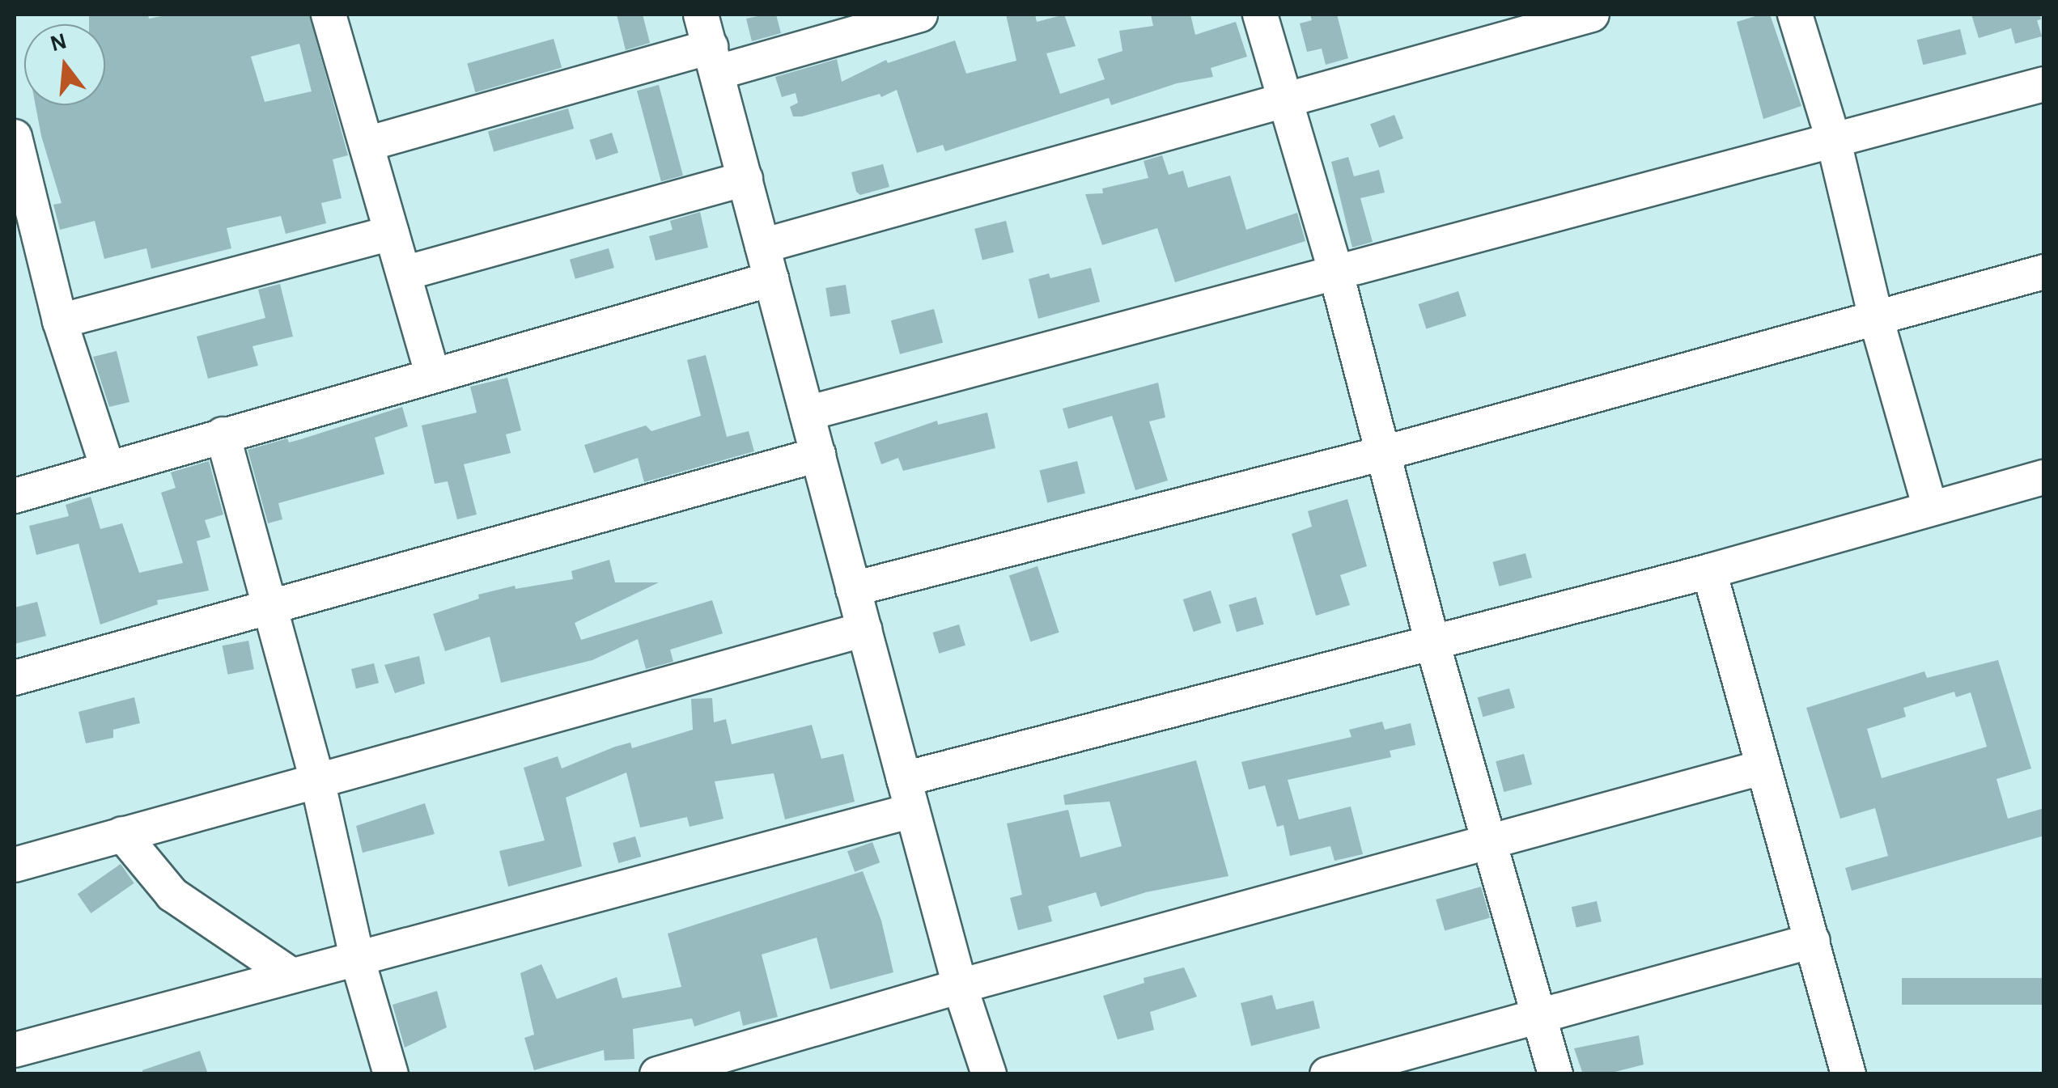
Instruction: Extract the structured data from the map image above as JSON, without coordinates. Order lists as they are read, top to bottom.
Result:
{
  "north": "top"
}
